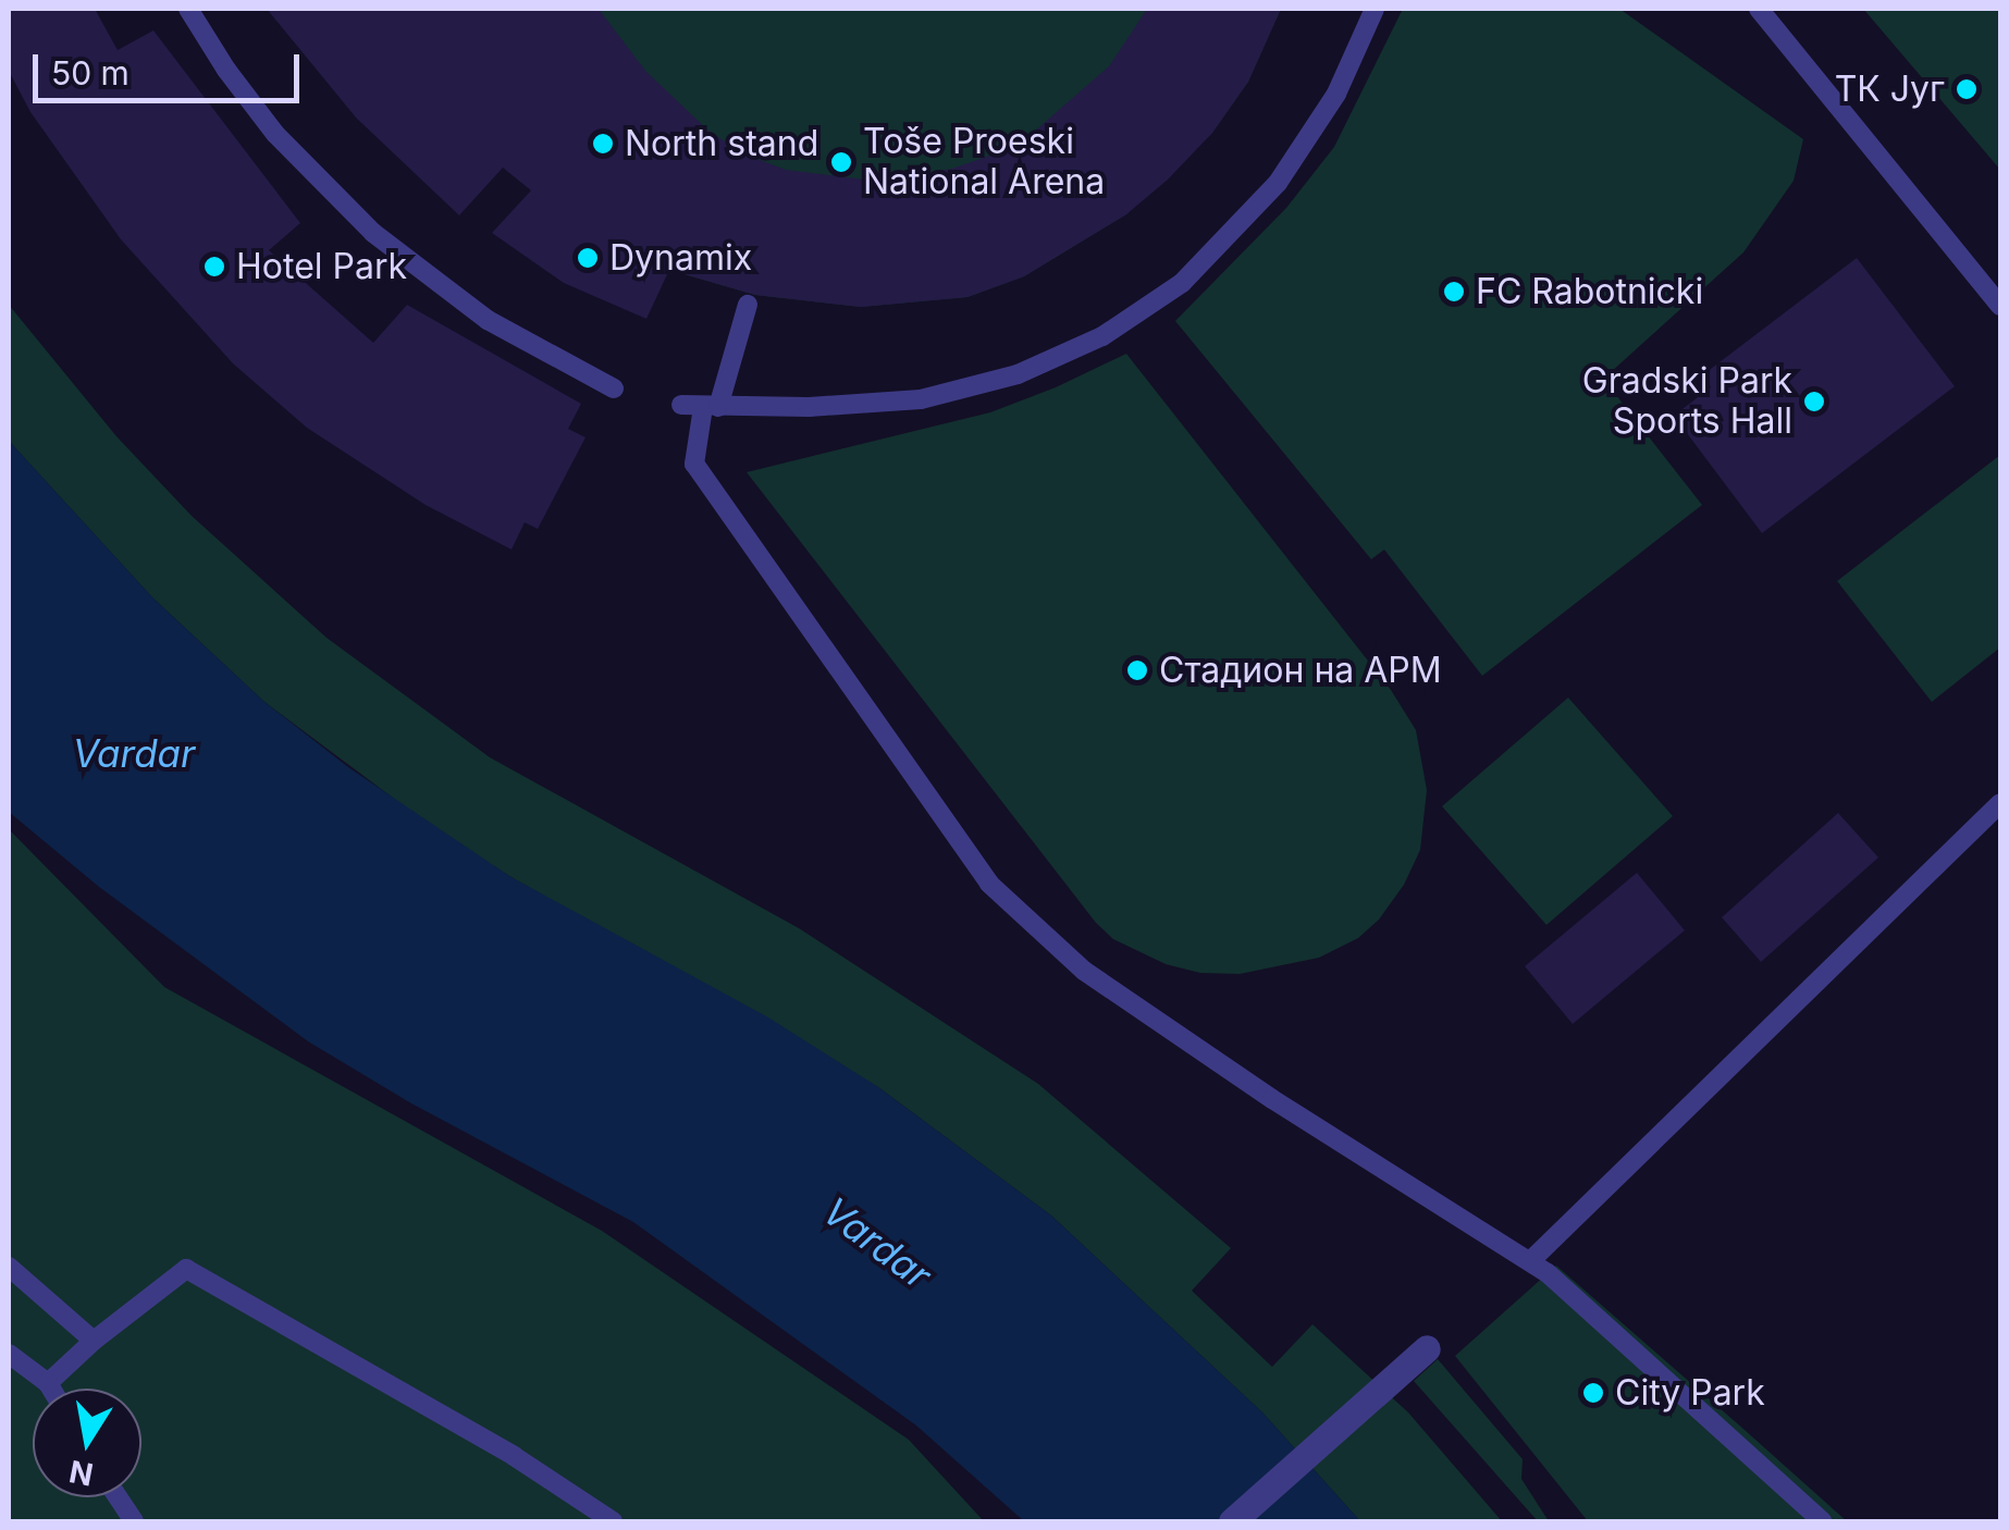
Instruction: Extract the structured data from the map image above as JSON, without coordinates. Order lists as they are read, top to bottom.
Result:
{
  "water": ["Vardar"],
  "places": [
    "ТК Југ",
    "North stand",
    "Toše Proeski National Arena",
    "Dynamix",
    "Hotel Park",
    "FC Rabotnicki",
    "Gradski Park Sports Hall",
    "Стадион на АРМ",
    "City Park"
  ],
  "scale_bar": "50 m",
  "north": "bottom"
}
